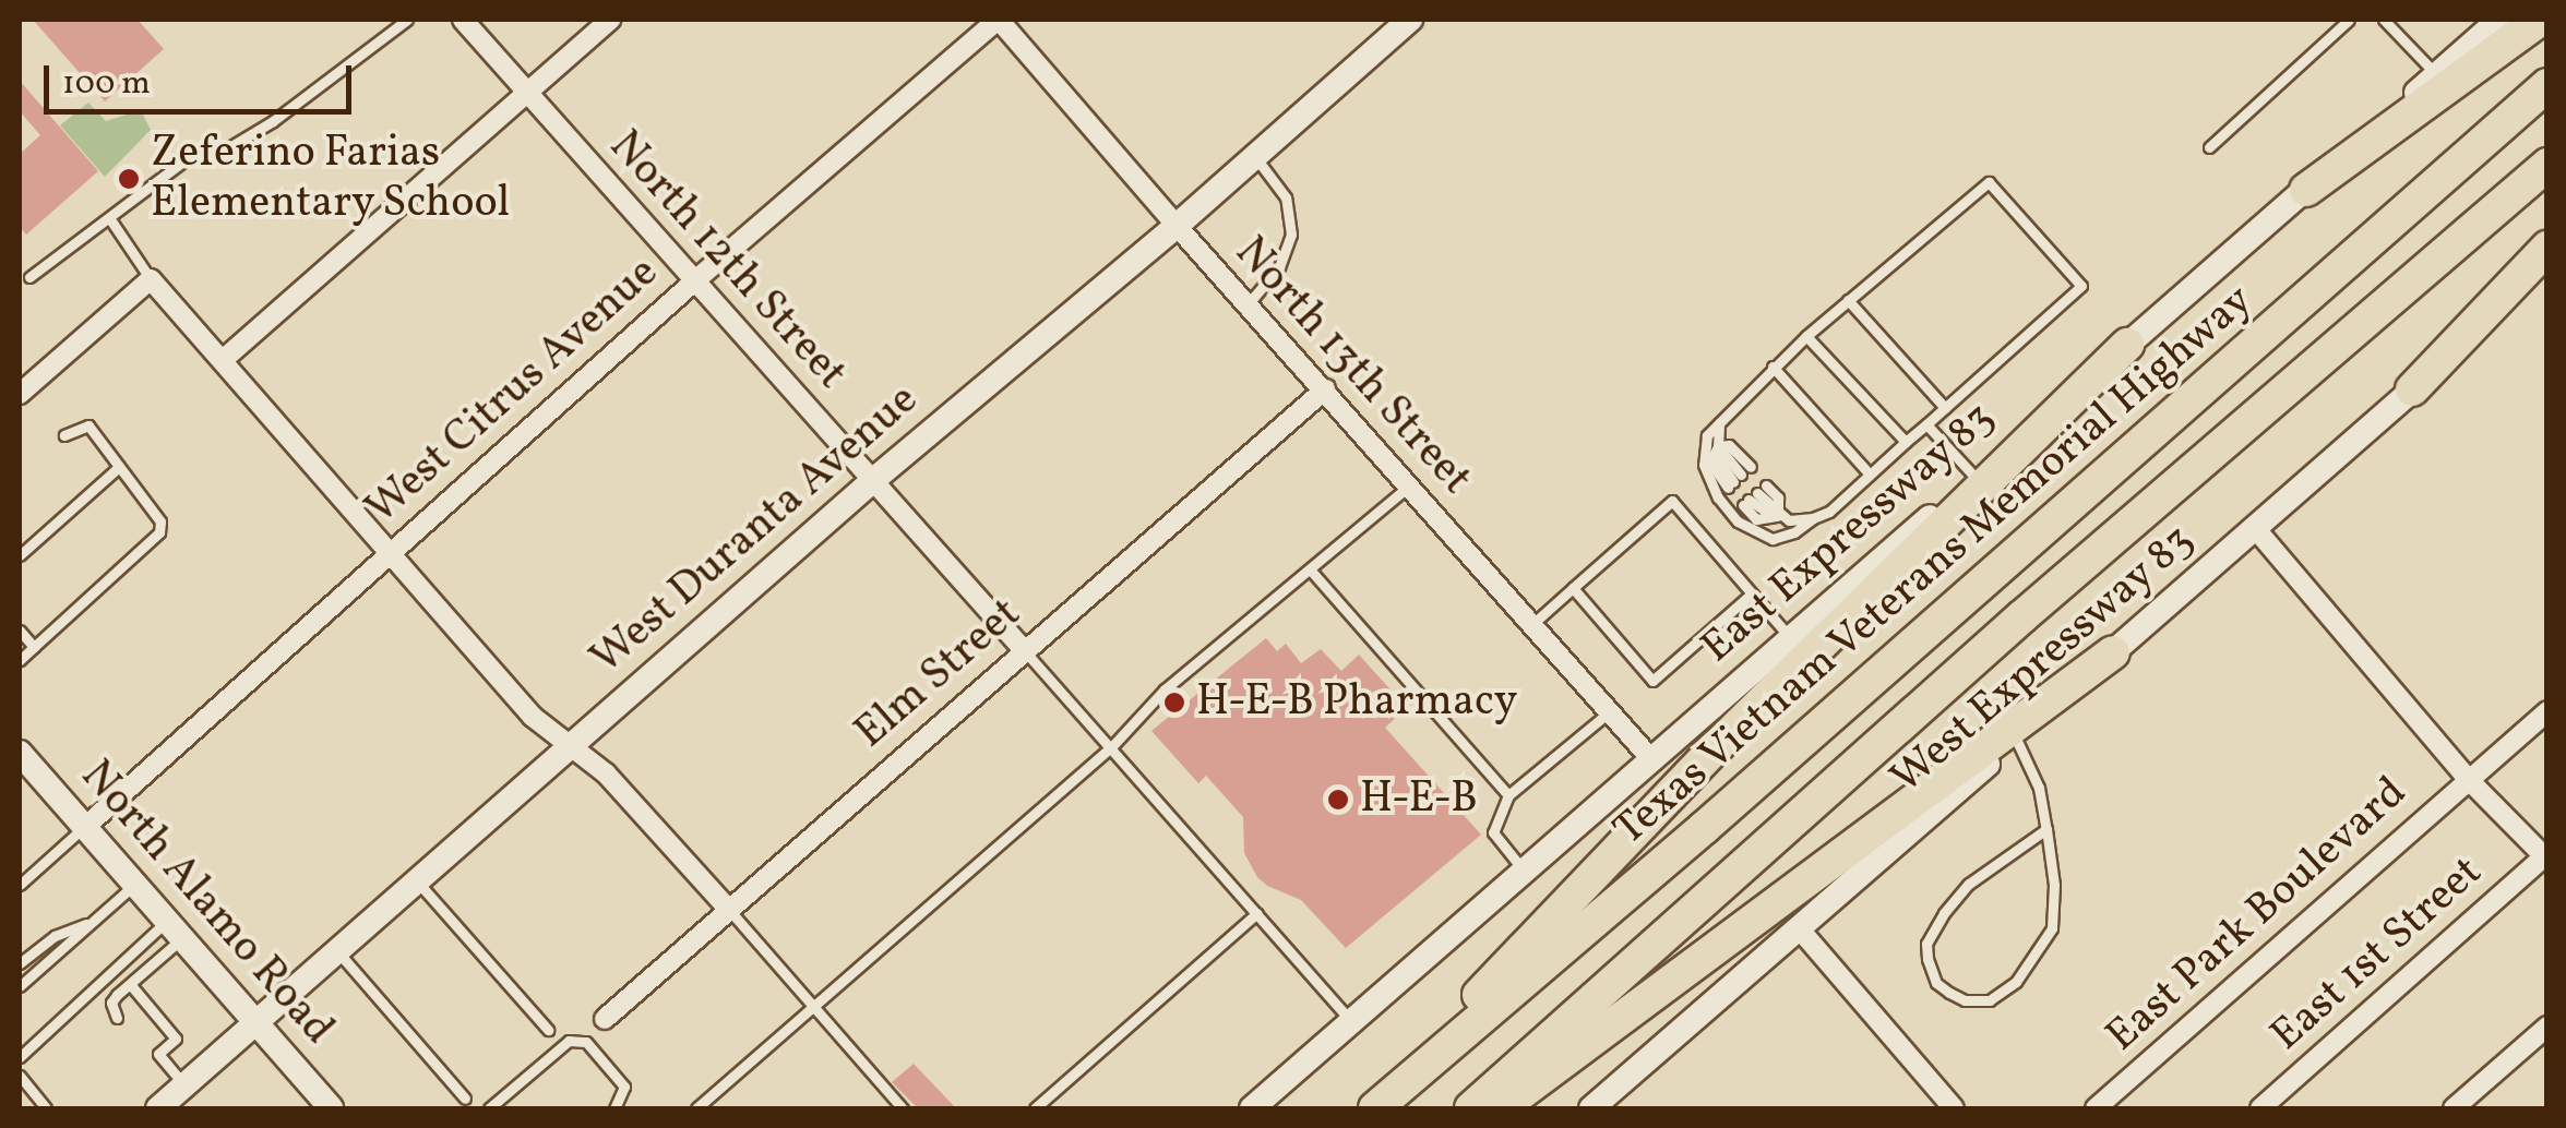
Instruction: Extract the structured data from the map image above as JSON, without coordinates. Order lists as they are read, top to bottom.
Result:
{
  "streets": {
    "highway": ["Texas Vietnam Veterans Memorial Highway"],
    "main road": [
      "West Duranta Avenue",
      "East Expressway 83",
      "West Expressway 83",
      "North Alamo Road"
    ],
    "street": [
      "North 12th Street",
      "North 13th Street",
      "West Citrus Avenue",
      "Elm Street",
      "East Park Boulevard",
      "East 1st Street"
    ]
  },
  "crossings": [
    ["North 12th Street", "West Citrus Avenue"],
    ["North 12th Street", "West Duranta Avenue"],
    ["North 12th Street", "Elm Street"],
    ["North 13th Street", "West Citrus Avenue"],
    ["North 13th Street", "West Duranta Avenue"],
    ["North 13th Street", "East Expressway 83"],
    ["North 13th Street", "Elm Street"],
    ["West Citrus Avenue", "North Alamo Road"],
    ["West Duranta Avenue", "North Alamo Road"]
  ],
  "places": ["Zeferino Farias Elementary School", "H-E-B Pharmacy", "H-E-B"],
  "scale_bar": "100 m"
}
